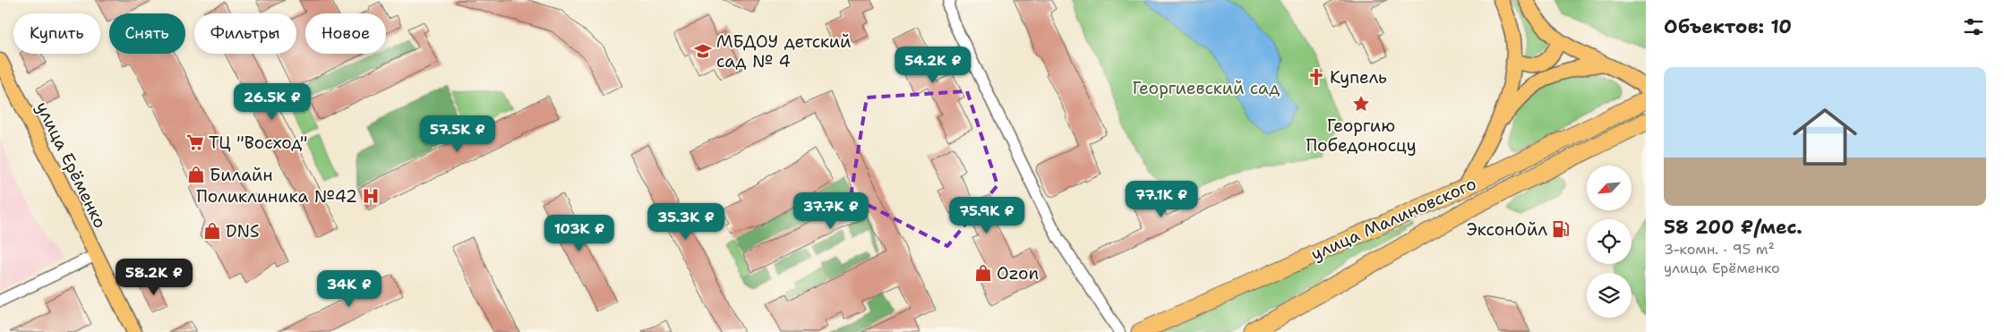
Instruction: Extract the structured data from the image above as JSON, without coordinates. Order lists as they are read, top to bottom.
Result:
{
  "streets": {
    "highway": ["улица Малиновского"],
    "main road": ["улица Ерёменко"]
  },
  "parks": ["Георгиевский сад"],
  "places": {
    "school or university": ["МБДОУ детский сад № 4"],
    "church": ["Купель"],
    "place": ["Георгию Победоносцу"],
    "supermarket": ["ТЦ \"Восход\""],
    "shop": ["Билайн", "DNS", "Ozon"],
    "hospital": ["Поликлиника №42"],
    "fuel station": ["ЭксонОйл"]
  },
  "north": "bottom left",
  "page": {
    "heading": "Объектов: 10",
    "chip": [
      "Купить",
      "Снять",
      "Фильтры",
      "Новое"
    ],
    "price": [
      "54.2K ₽",
      "26.5K ₽",
      "57.5K ₽",
      "77.1K ₽",
      "37.7K ₽",
      "75.9K ₽",
      "35.3K ₽",
      "103K ₽",
      "58.2K ₽",
      "34K ₽"
    ],
    "list": [
      {
        "name": "58 200 ₽/мес.",
        "note": "3-комн. · 95 m² · улица Ерёменко"
      }
    ]
  }
}
